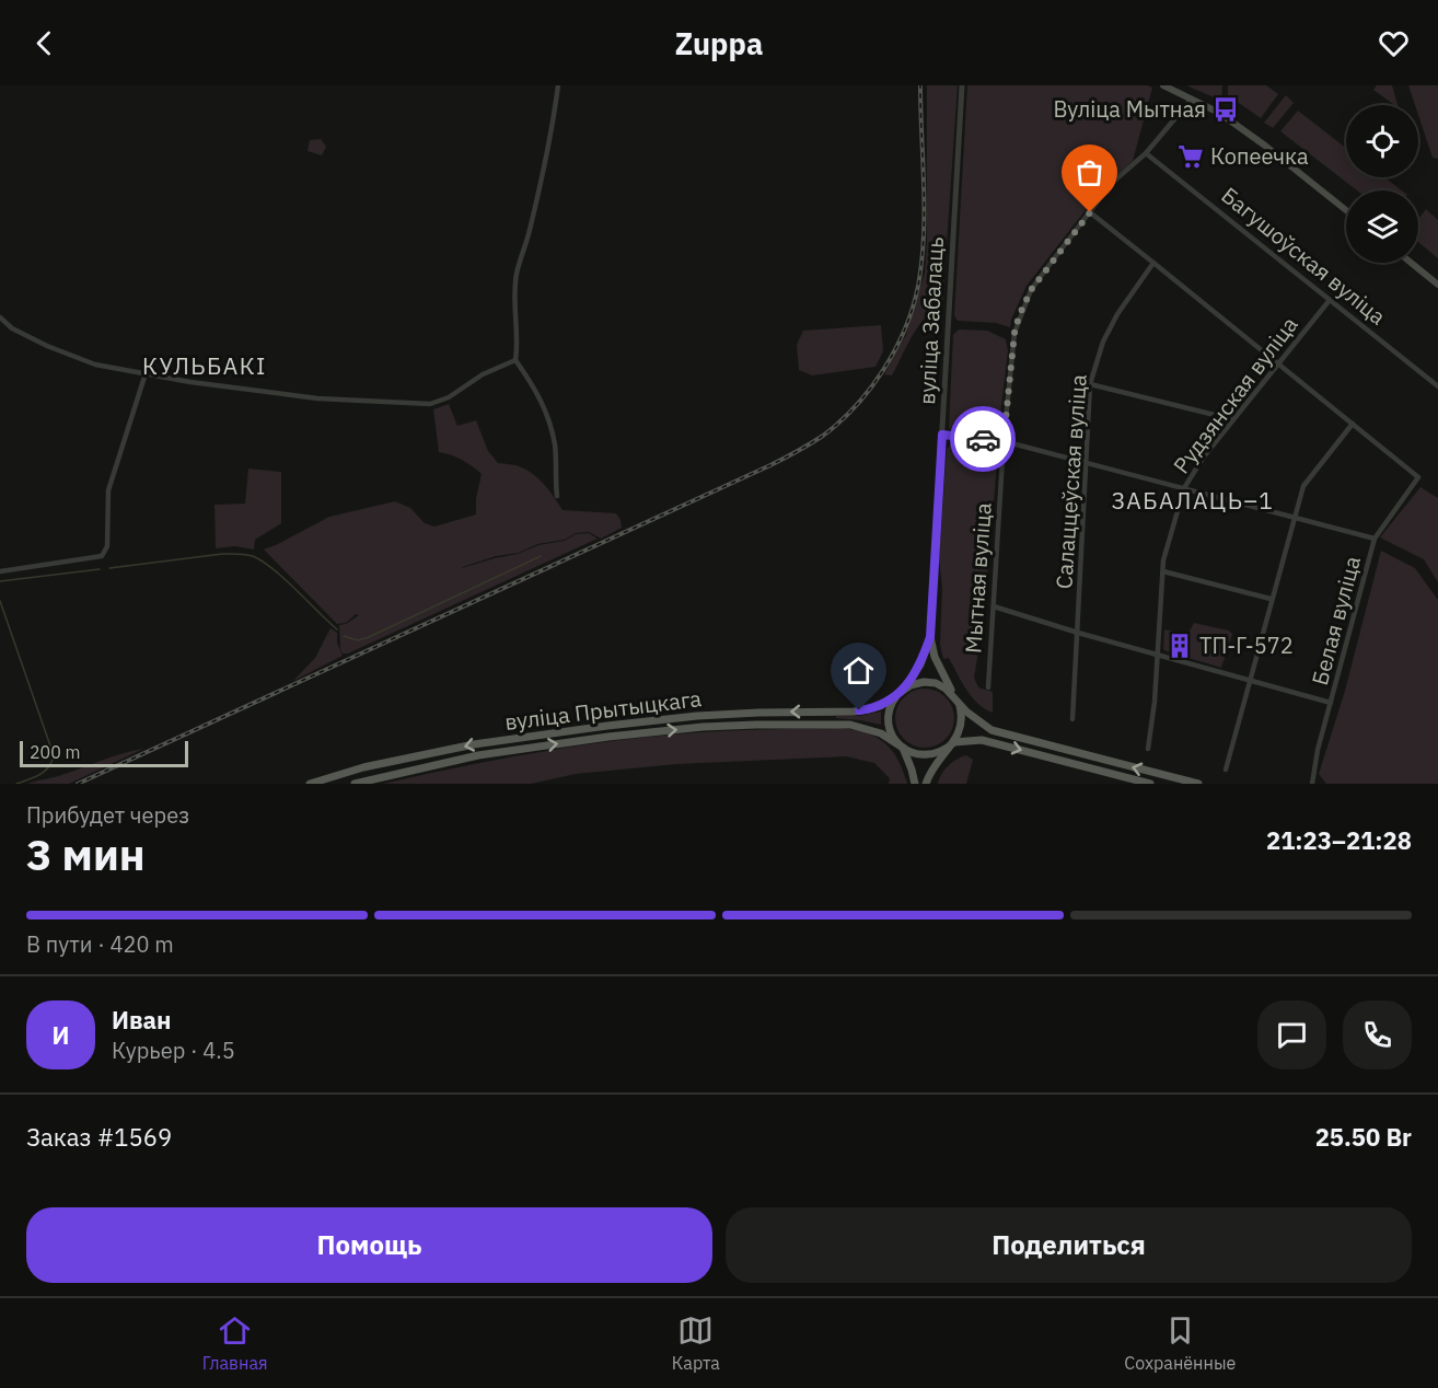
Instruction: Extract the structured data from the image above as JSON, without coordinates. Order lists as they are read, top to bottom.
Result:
{
  "streets": {
    "main road": ["вуліца Прытыцкага"],
    "street": [
      "Багушоўская вуліца",
      "вуліца Забалаць",
      "Рудзянская вуліца",
      "Салаццеўская вуліца",
      "Мытная вуліца",
      "Белая вуліца"
    ]
  },
  "crossings": [
    ["Багушоўская вуліца", "Рудзянская вуліца"],
    ["Багушоўская вуліца", "Мытная вуліца"]
  ],
  "districts": ["КУЛЬБАКІ", "ЗАБАЛАЦЬ–1"],
  "places": {
    "bus stop": ["Вуліца Мытная"],
    "supermarket": ["Копеечка"],
    "building": ["ТП-Г-572"]
  },
  "scale_bar": "200 m",
  "page": {
    "header": "Zuppa",
    "scale": "200 m",
    "heading": ["3 мин", "Прибудет через", "21:23–21:28"],
    "panel": [
      "Иван",
      "Курьер · 4.5",
      "Заказ #1569",
      "25.50 Br"
    ],
    "bar": "В пути · 420 m",
    "round": "И",
    "buttons": ["Помощь", "Поделиться"],
    "tabs": ["Главная", "Карта", "Сохранённые"]
  }
}
